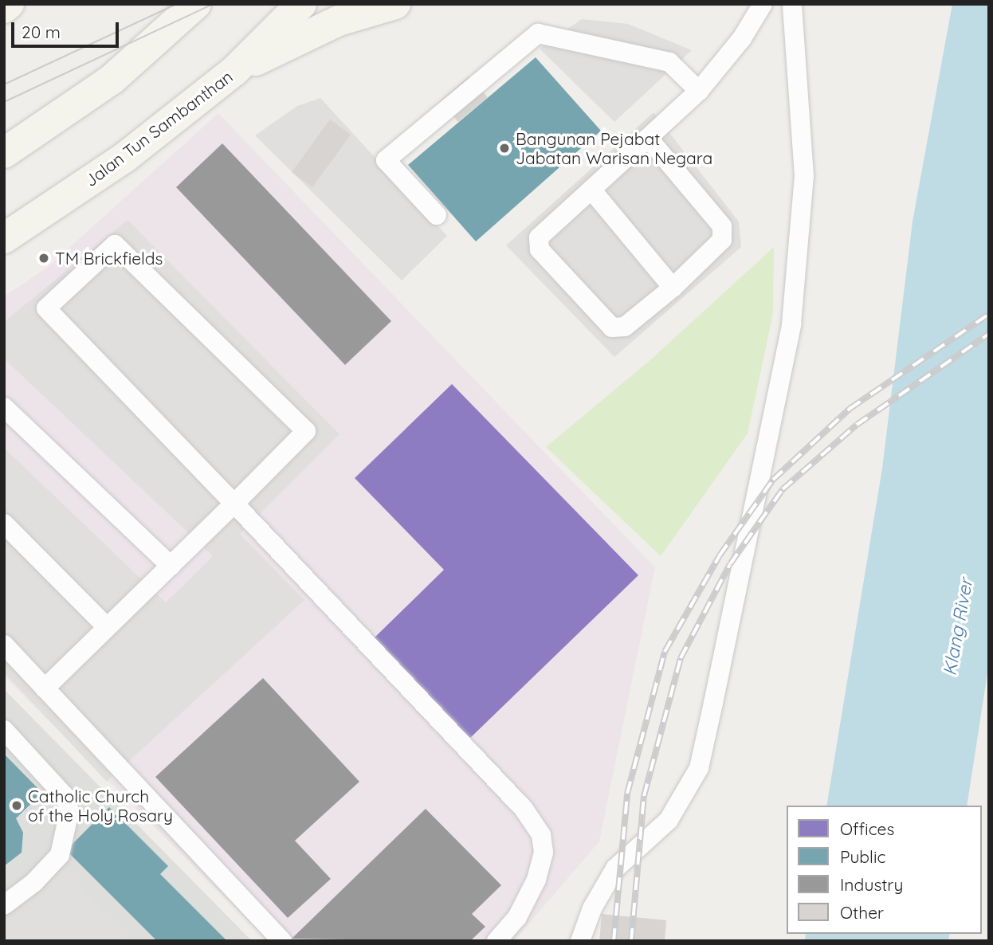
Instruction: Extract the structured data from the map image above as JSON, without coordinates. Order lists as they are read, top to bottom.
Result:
{
  "streets": {
    "main road": ["Jalan Tun Sambanthan"]
  },
  "water": ["Klang River"],
  "places": ["Bangunan Pejabat Jabatan Warisan Negara", "TM Brickfields", "Catholic Church of the Holy Rosary"],
  "legend": [
    "Offices",
    "Public",
    "Industry",
    "Other"
  ],
  "scale_bar": "20 m"
}
